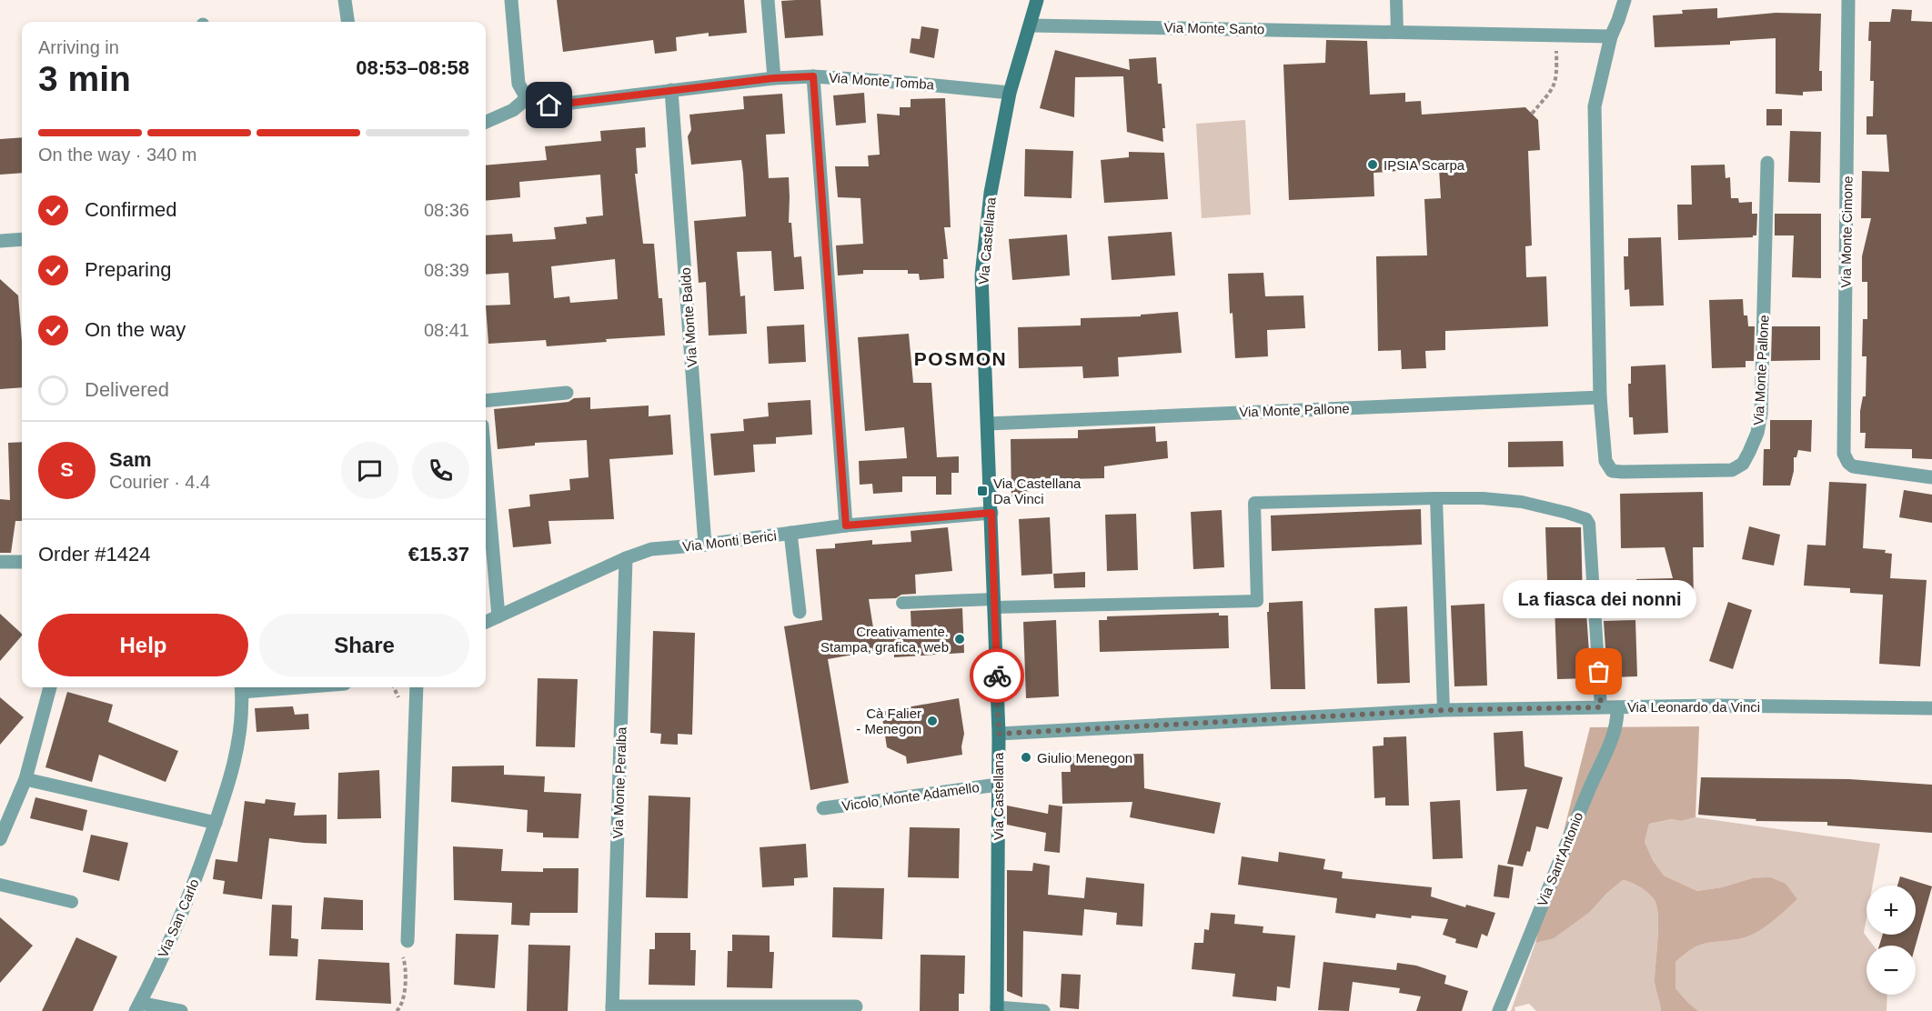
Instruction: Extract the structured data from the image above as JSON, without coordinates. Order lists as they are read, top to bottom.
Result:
{
  "streets": {
    "main road": ["Via Castellana"],
    "street": [
      "Via Monte Santo",
      "Via Monte Tomba",
      "Via Monte Cimone",
      "Via Monte Baldo",
      "Via Monte Pallone",
      "Via Monti Berici",
      "Via Leonardo da Vinci",
      "Via Monte Peralba",
      "Vicolo Monte Adamello",
      "Via Sant'Antonio",
      "Via San Carlo"
    ]
  },
  "crossings": [
    ["Via Monte Santo", "Via Castellana"],
    ["Via Monte Santo", "Via Monte Pallone"],
    ["Via Monte Tomba", "Via Castellana"],
    ["Via Monte Tomba", "Via Monte Baldo"],
    ["Via Castellana", "Via Monte Pallone"],
    ["Via Castellana", "Via Monti Berici"],
    ["Via Castellana", "Via Leonardo da Vinci"],
    ["Via Castellana", "Vicolo Monte Adamello"],
    ["Via Monte Baldo", "Via Monti Berici"],
    ["Via Monti Berici", "Via Monte Peralba"],
    ["Via Leonardo da Vinci", "Via Sant'Antonio"]
  ],
  "districts": ["POSMON"],
  "places": {
    "other": [
      "IPSIA Scarpa",
      "Creativamente. Stampa, grafica, web",
      "La fiasca dei nonni",
      "Cà Falier - Menegon",
      "Giulio Menegon"
    ],
    "transit": ["Via Castellana Da Vinci"]
  },
  "page": {
    "heading": ["3 min", "Arriving in", "08:53–08:58"],
    "panel": [
      "Sam",
      "Courier · 4.4",
      "Order #1424",
      "€15.37"
    ],
    "bar": "On the way · 340 m",
    "list": [
      ["Confirmed", "08:36"],
      ["Preparing", "08:39"],
      ["On the way", "08:41"],
      "Delivered"
    ],
    "round": "S",
    "bubble": "La fiasca dei nonni",
    "buttons": ["Help", "Share"],
    "map_buttons": ["+", "−"]
  }
}
